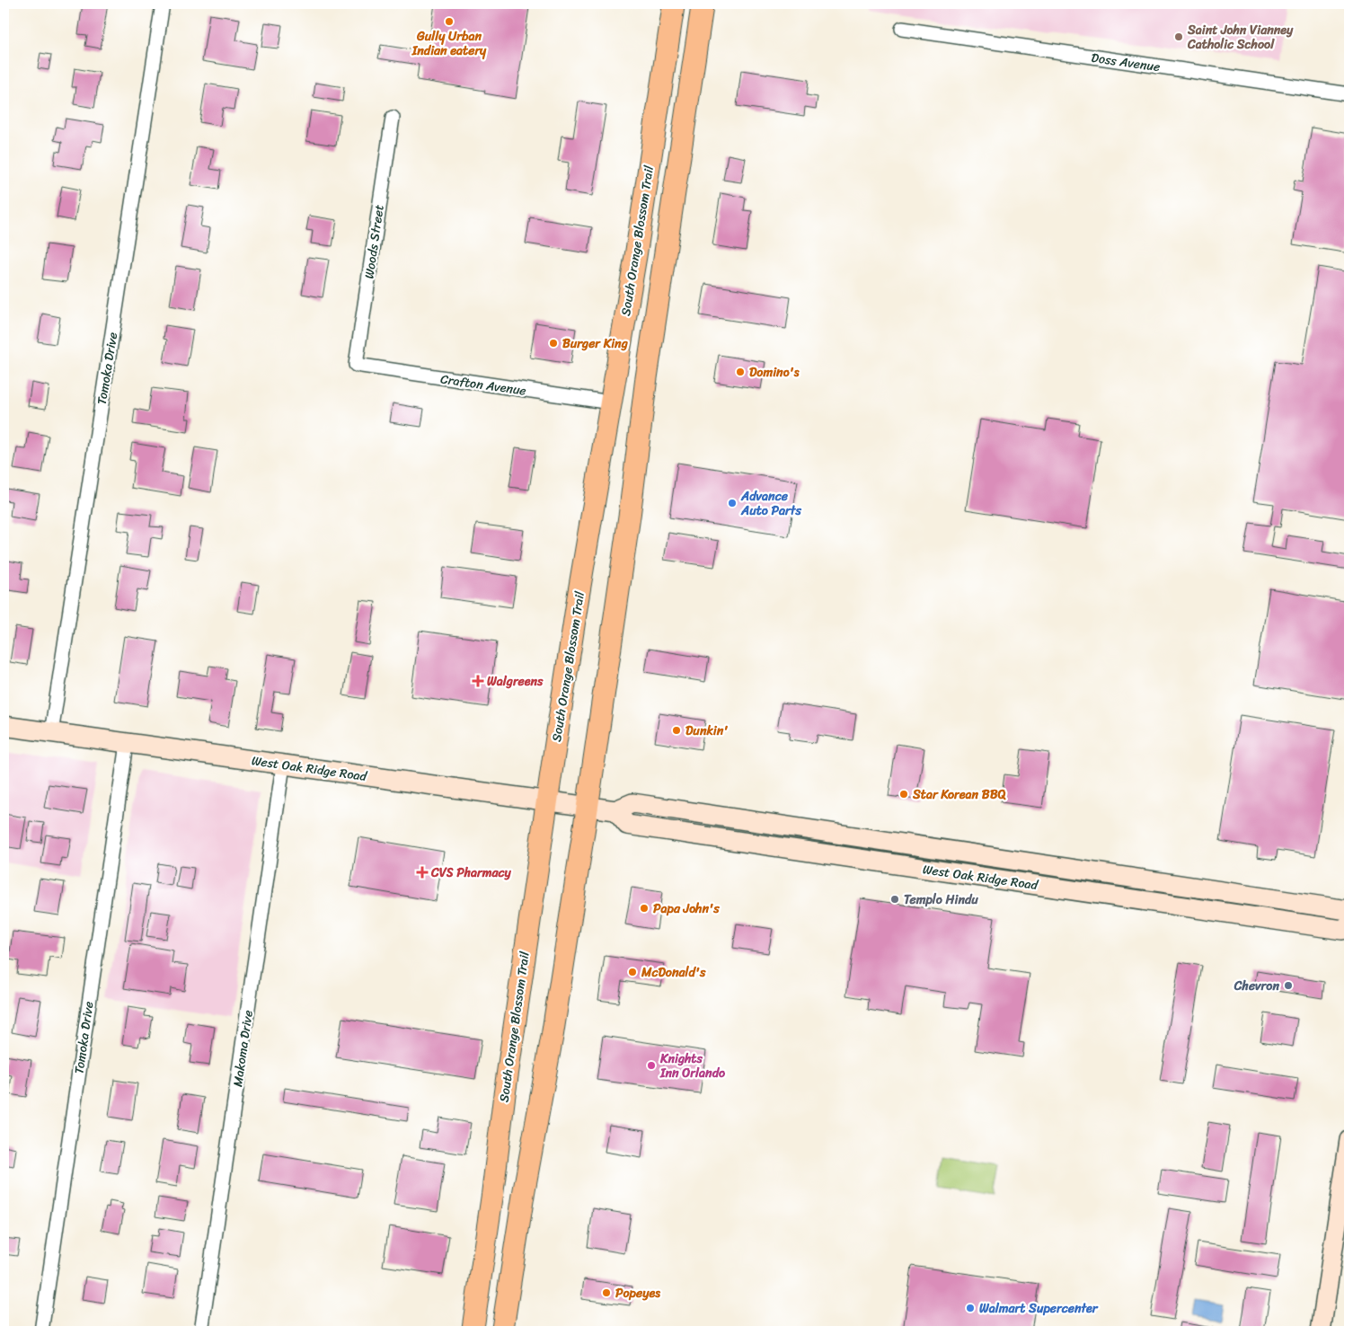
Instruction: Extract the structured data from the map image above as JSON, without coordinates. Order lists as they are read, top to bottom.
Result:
{
  "streets": {
    "main road": ["South Orange Blossom Trail"],
    "street": [
      "Doss Avenue",
      "Woods Street",
      "Tomoka Drive",
      "Crafton Avenue",
      "West Oak Ridge Road",
      "Makoma Drive"
    ]
  },
  "crossings": [
    ["South Orange Blossom Trail", "Crafton Avenue"],
    ["South Orange Blossom Trail", "West Oak Ridge Road"],
    ["Woods Street", "Crafton Avenue"],
    ["Tomoka Drive", "West Oak Ridge Road"],
    ["West Oak Ridge Road", "Makoma Drive"]
  ],
  "places": {
    "other": [
      "Gully Urban Indian eatery",
      "Saint John Vianney Catholic School",
      "Burger King",
      "Domino's",
      "Advance Auto Parts",
      "Dunkin'",
      "Star Korean BBQ",
      "Templo Hindu",
      "Papa John's",
      "McDonald's",
      "Chevron",
      "Knights Inn Orlando",
      "Popeyes",
      "Walmart Supercenter"
    ],
    "health": ["Walgreens", "CVS Pharmacy"]
  }
}
